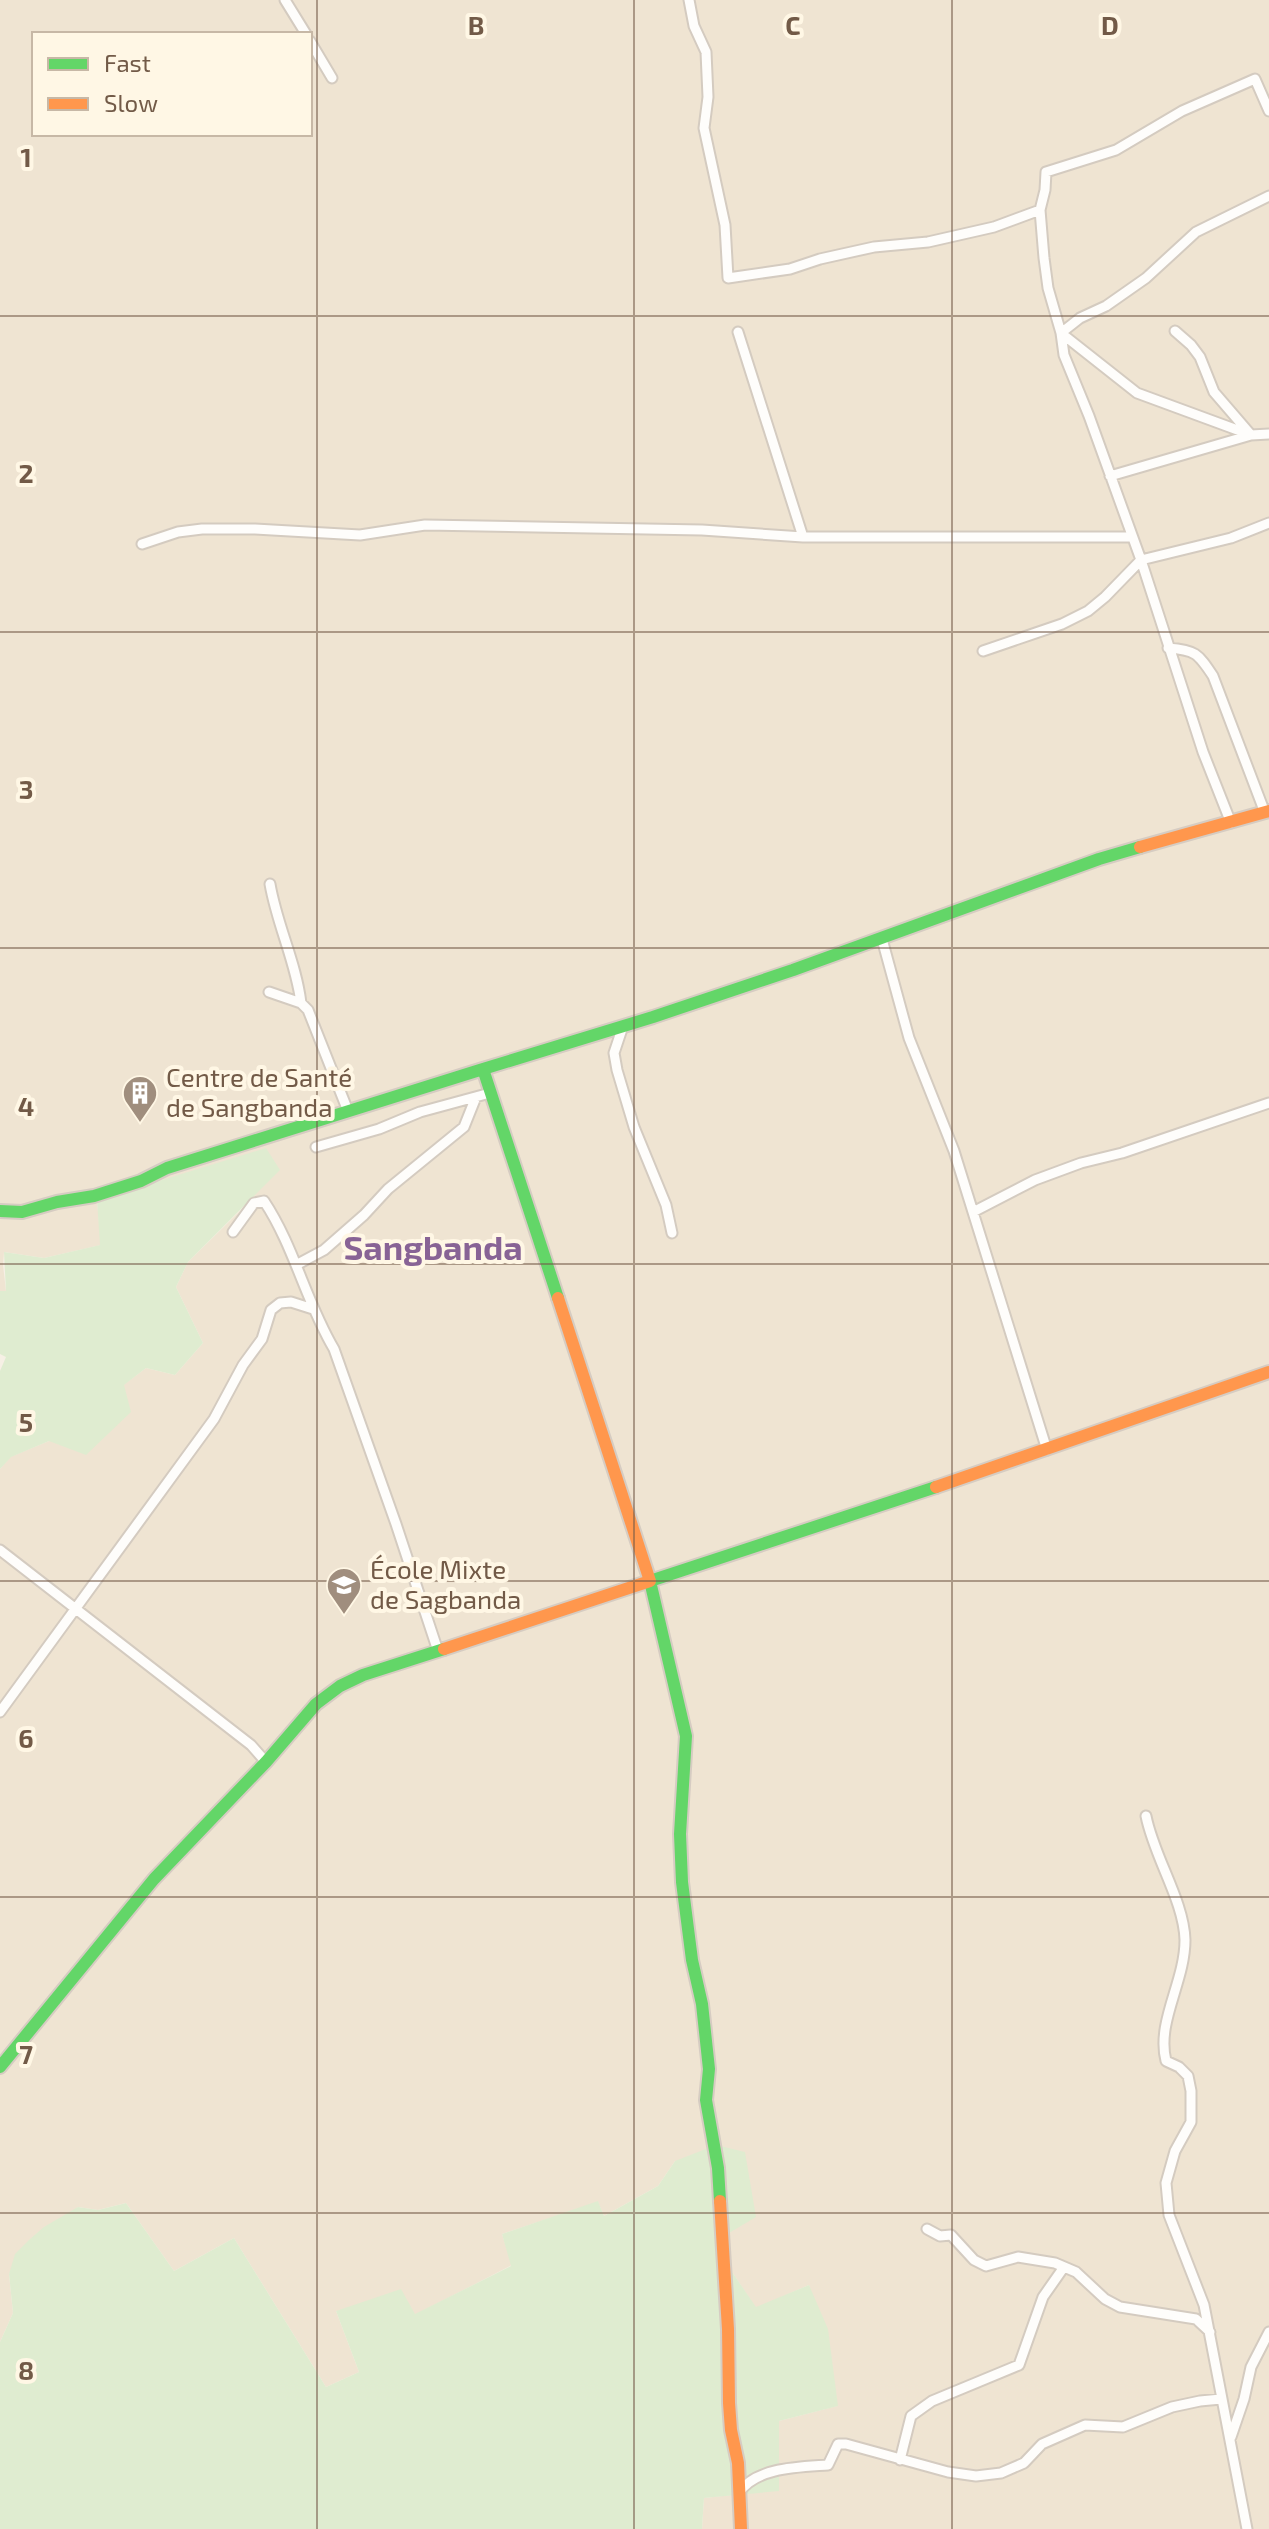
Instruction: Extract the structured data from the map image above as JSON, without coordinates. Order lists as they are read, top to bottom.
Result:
{
  "districts": ["Sangbanda"],
  "places": {
    "building": ["Centre de Santé de Sangbanda"],
    "school or university": ["École Mixte de Sagbanda"]
  },
  "legend": ["Fast", "Slow"],
  "grid": {
    "columns": ["B", "C", "D"],
    "rows": [
      "1",
      "2",
      "3",
      "4",
      "5",
      "6",
      "7",
      "8"
    ]
  }
}
